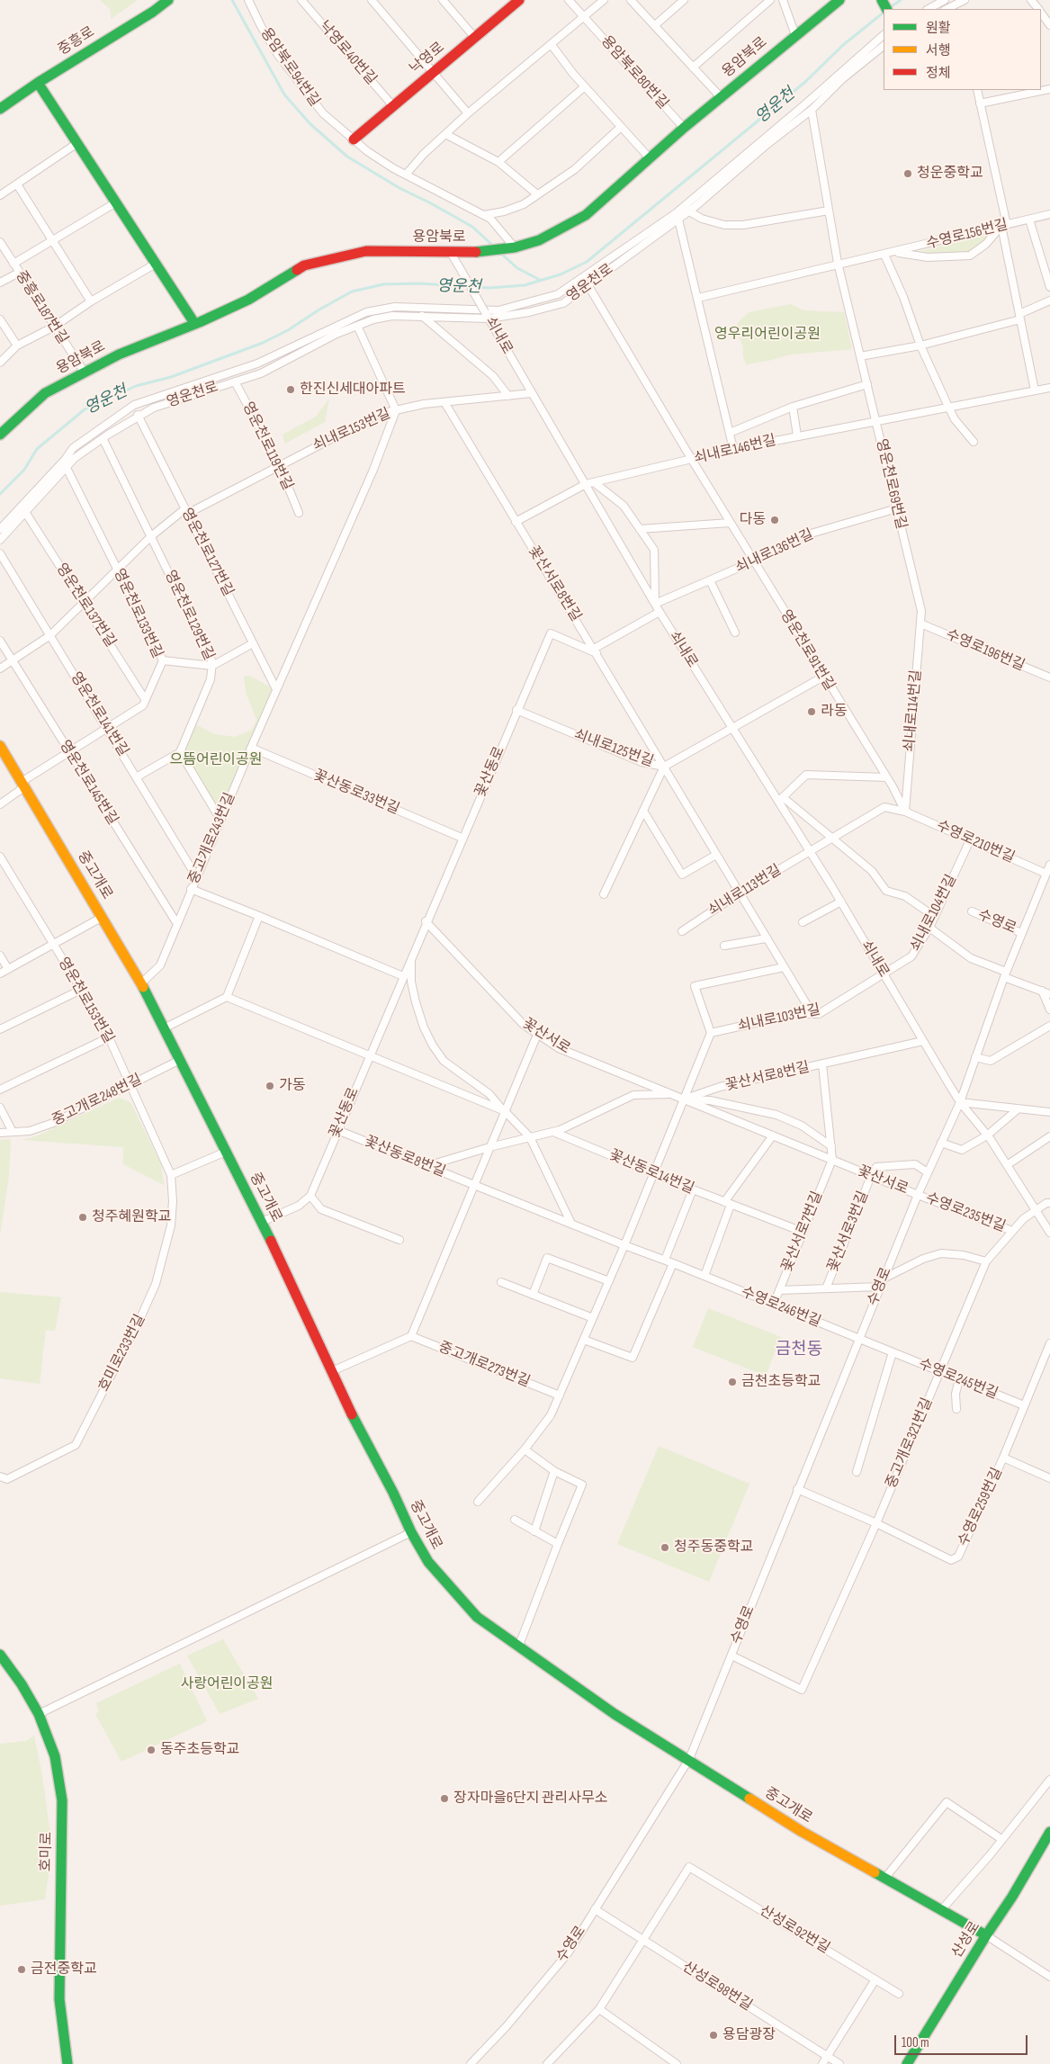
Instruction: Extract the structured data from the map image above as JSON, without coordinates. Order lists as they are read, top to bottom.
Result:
{
  "streets": {
    "street": [
      "중흥로",
      "낙영로40번길",
      "용암북로",
      "낙영로",
      "용암북로94번길",
      "용암북로80번길",
      "수영로156번길",
      "영운천로",
      "중흥로187번길",
      "쇠내로",
      "쇠내로153번길",
      "영운천로119번길",
      "쇠내로146번길",
      "영운천로69번길",
      "쇠내로136번길",
      "영운천로127번길",
      "꽃산서로8번길",
      "영운천로137번길",
      "영운천로133번길",
      "영운천로129번길",
      "영운천로91번길",
      "수영로196번길",
      "쇠내로114번길",
      "영운천로141번길",
      "쇠내로125번길",
      "꽃산동로",
      "영운천로145번길",
      "꽃산동로33번길",
      "중고개로243번길",
      "수영로210번길",
      "중고개로",
      "쇠내로113번길",
      "쇠내로104번길",
      "수영로",
      "영운천로153번길",
      "쇠내로103번길",
      "꽃산서로",
      "중고개로248번길",
      "꽃산동로8번길",
      "꽃산동로14번길",
      "수영로235번길",
      "꽃산서로7번길",
      "꽃산서로3번길",
      "수영로246번길",
      "호미로233번길",
      "중고개로273번길",
      "수영로245번길",
      "중고개로321번길",
      "수영로259번길",
      "호미로",
      "산성로92번길",
      "산성로",
      "산성로98번길"
    ]
  },
  "crossings": [
    ["낙영로40번길", "낙영로"],
    ["용암북로", "용암북로94번길"],
    ["용암북로", "용암북로80번길"],
    ["용암북로", "중흥로187번길"],
    ["용암북로", "쇠내로"],
    ["낙영로", "용암북로94번길"],
    ["수영로156번길", "영운천로69번길"],
    ["영운천로", "쇠내로"],
    ["영운천로", "영운천로119번길"],
    ["영운천로", "영운천로69번길"],
    ["영운천로", "영운천로127번길"],
    ["영운천로", "영운천로137번길"],
    ["영운천로", "영운천로133번길"],
    ["영운천로", "영운천로129번길"],
    ["영운천로", "영운천로91번길"],
    ["쇠내로", "쇠내로153번길"],
    ["쇠내로", "쇠내로146번길"],
    ["쇠내로", "쇠내로136번길"],
    ["쇠내로", "쇠내로125번길"],
    ["쇠내로", "쇠내로113번길"],
    ["쇠내로", "쇠내로104번길"],
    ["쇠내로", "수영로"],
    ["쇠내로", "쇠내로103번길"],
    ["쇠내로", "중고개로321번길"],
    ["쇠내로153번길", "영운천로119번길"],
    ["쇠내로153번길", "영운천로127번길"],
    ["쇠내로153번길", "꽃산서로8번길"],
    ["쇠내로153번길", "영운천로137번길"],
    ["쇠내로153번길", "영운천로133번길"],
    ["쇠내로153번길", "영운천로129번길"],
    ["쇠내로153번길", "영운천로141번길"],
    ["쇠내로153번길", "영운천로145번길"],
    ["쇠내로153번길", "중고개로243번길"],
    ["쇠내로146번길", "영운천로69번길"],
    ["쇠내로146번길", "꽃산서로8번길"],
    ["쇠내로146번길", "영운천로91번길"],
    ["영운천로69번길", "쇠내로136번길"],
    ["영운천로69번길", "쇠내로114번길"],
    ["쇠내로136번길", "영운천로91번길"],
    ["영운천로127번길", "중고개로243번길"],
    ["꽃산서로8번길", "쇠내로125번길"],
    ["꽃산서로8번길", "꽃산동로"],
    ["꽃산서로8번길", "쇠내로113번길"],
    ["꽃산서로8번길", "쇠내로103번길"],
    ["꽃산서로8번길", "꽃산서로"],
    ["꽃산서로8번길", "꽃산서로7번길"],
    ["영운천로137번길", "영운천로133번길"],
    ["영운천로133번길", "영운천로141번길"],
    ["영운천로133번길", "영운천로145번길"],
    ["영운천로133번길", "중고개로"],
    ["영운천로91번길", "쇠내로114번길"],
    ["영운천로91번길", "쇠내로125번길"],
    ["영운천로91번길", "수영로210번길"],
    ["수영로196번길", "쇠내로114번길"],
    ["쇠내로114번길", "수영로210번길"],
    ["영운천로141번길", "중고개로243번길"],
    ["쇠내로125번길", "꽃산동로"],
    ["꽃산동로", "꽃산동로33번길"],
    ["꽃산동로", "꽃산서로"],
    ["꽃산동로", "꽃산동로8번길"],
    ["영운천로145번길", "중고개로243번길"],
    ["꽃산동로33번길", "중고개로243번길"],
    ["중고개로243번길", "중고개로"],
    ["수영로210번길", "쇠내로113번길"],
    ["수영로210번길", "쇠내로104번길"],
    ["수영로210번길", "수영로"],
    ["중고개로", "수영로"],
    ["중고개로", "중고개로248번길"],
    ["중고개로", "산성로"],
    ["쇠내로104번길", "쇠내로103번길"],
    ["수영로", "꽃산서로"],
    ["수영로", "수영로235번길"],
    ["수영로", "수영로246번길"],
    ["수영로", "수영로245번길"],
    ["수영로", "중고개로321번길"],
    ["수영로", "수영로259번길"],
    ["수영로", "산성로98번길"],
    ["영운천로153번길", "중고개로248번길"],
    ["영운천로153번길", "호미로233번길"],
    ["꽃산서로", "꽃산동로14번길"],
    ["꽃산서로", "수영로235번길"],
    ["꽃산서로", "꽃산서로7번길"],
    ["꽃산서로", "꽃산서로3번길"],
    ["꽃산동로8번길", "수영로246번길"],
    ["꽃산동로14번길", "꽃산서로7번길"],
    ["수영로235번길", "중고개로321번길"],
    ["꽃산서로7번길", "수영로246번길"],
    ["수영로246번길", "수영로245번길"],
    ["수영로245번길", "중고개로321번길"],
    ["수영로245번길", "수영로259번길"],
    ["중고개로321번길", "수영로259번길"],
    ["산성로92번길", "산성로98번길"]
  ],
  "districts": ["금천동"],
  "water": ["영운천"],
  "parks": ["영우리어린이공원", "으뜸어린이공원", "사랑어린이공원"],
  "places": [
    "청운중학교",
    "한진신세대아파트",
    "다동",
    "라동",
    "가동",
    "청주혜원학교",
    "금천초등학교",
    "청주동중학교",
    "동주초등학교",
    "장자마을6단지 관리사무소",
    "금전중학교",
    "용담광장"
  ],
  "legend": ["원활", "서행", "정체"],
  "scale_bar": "100 m"
}
